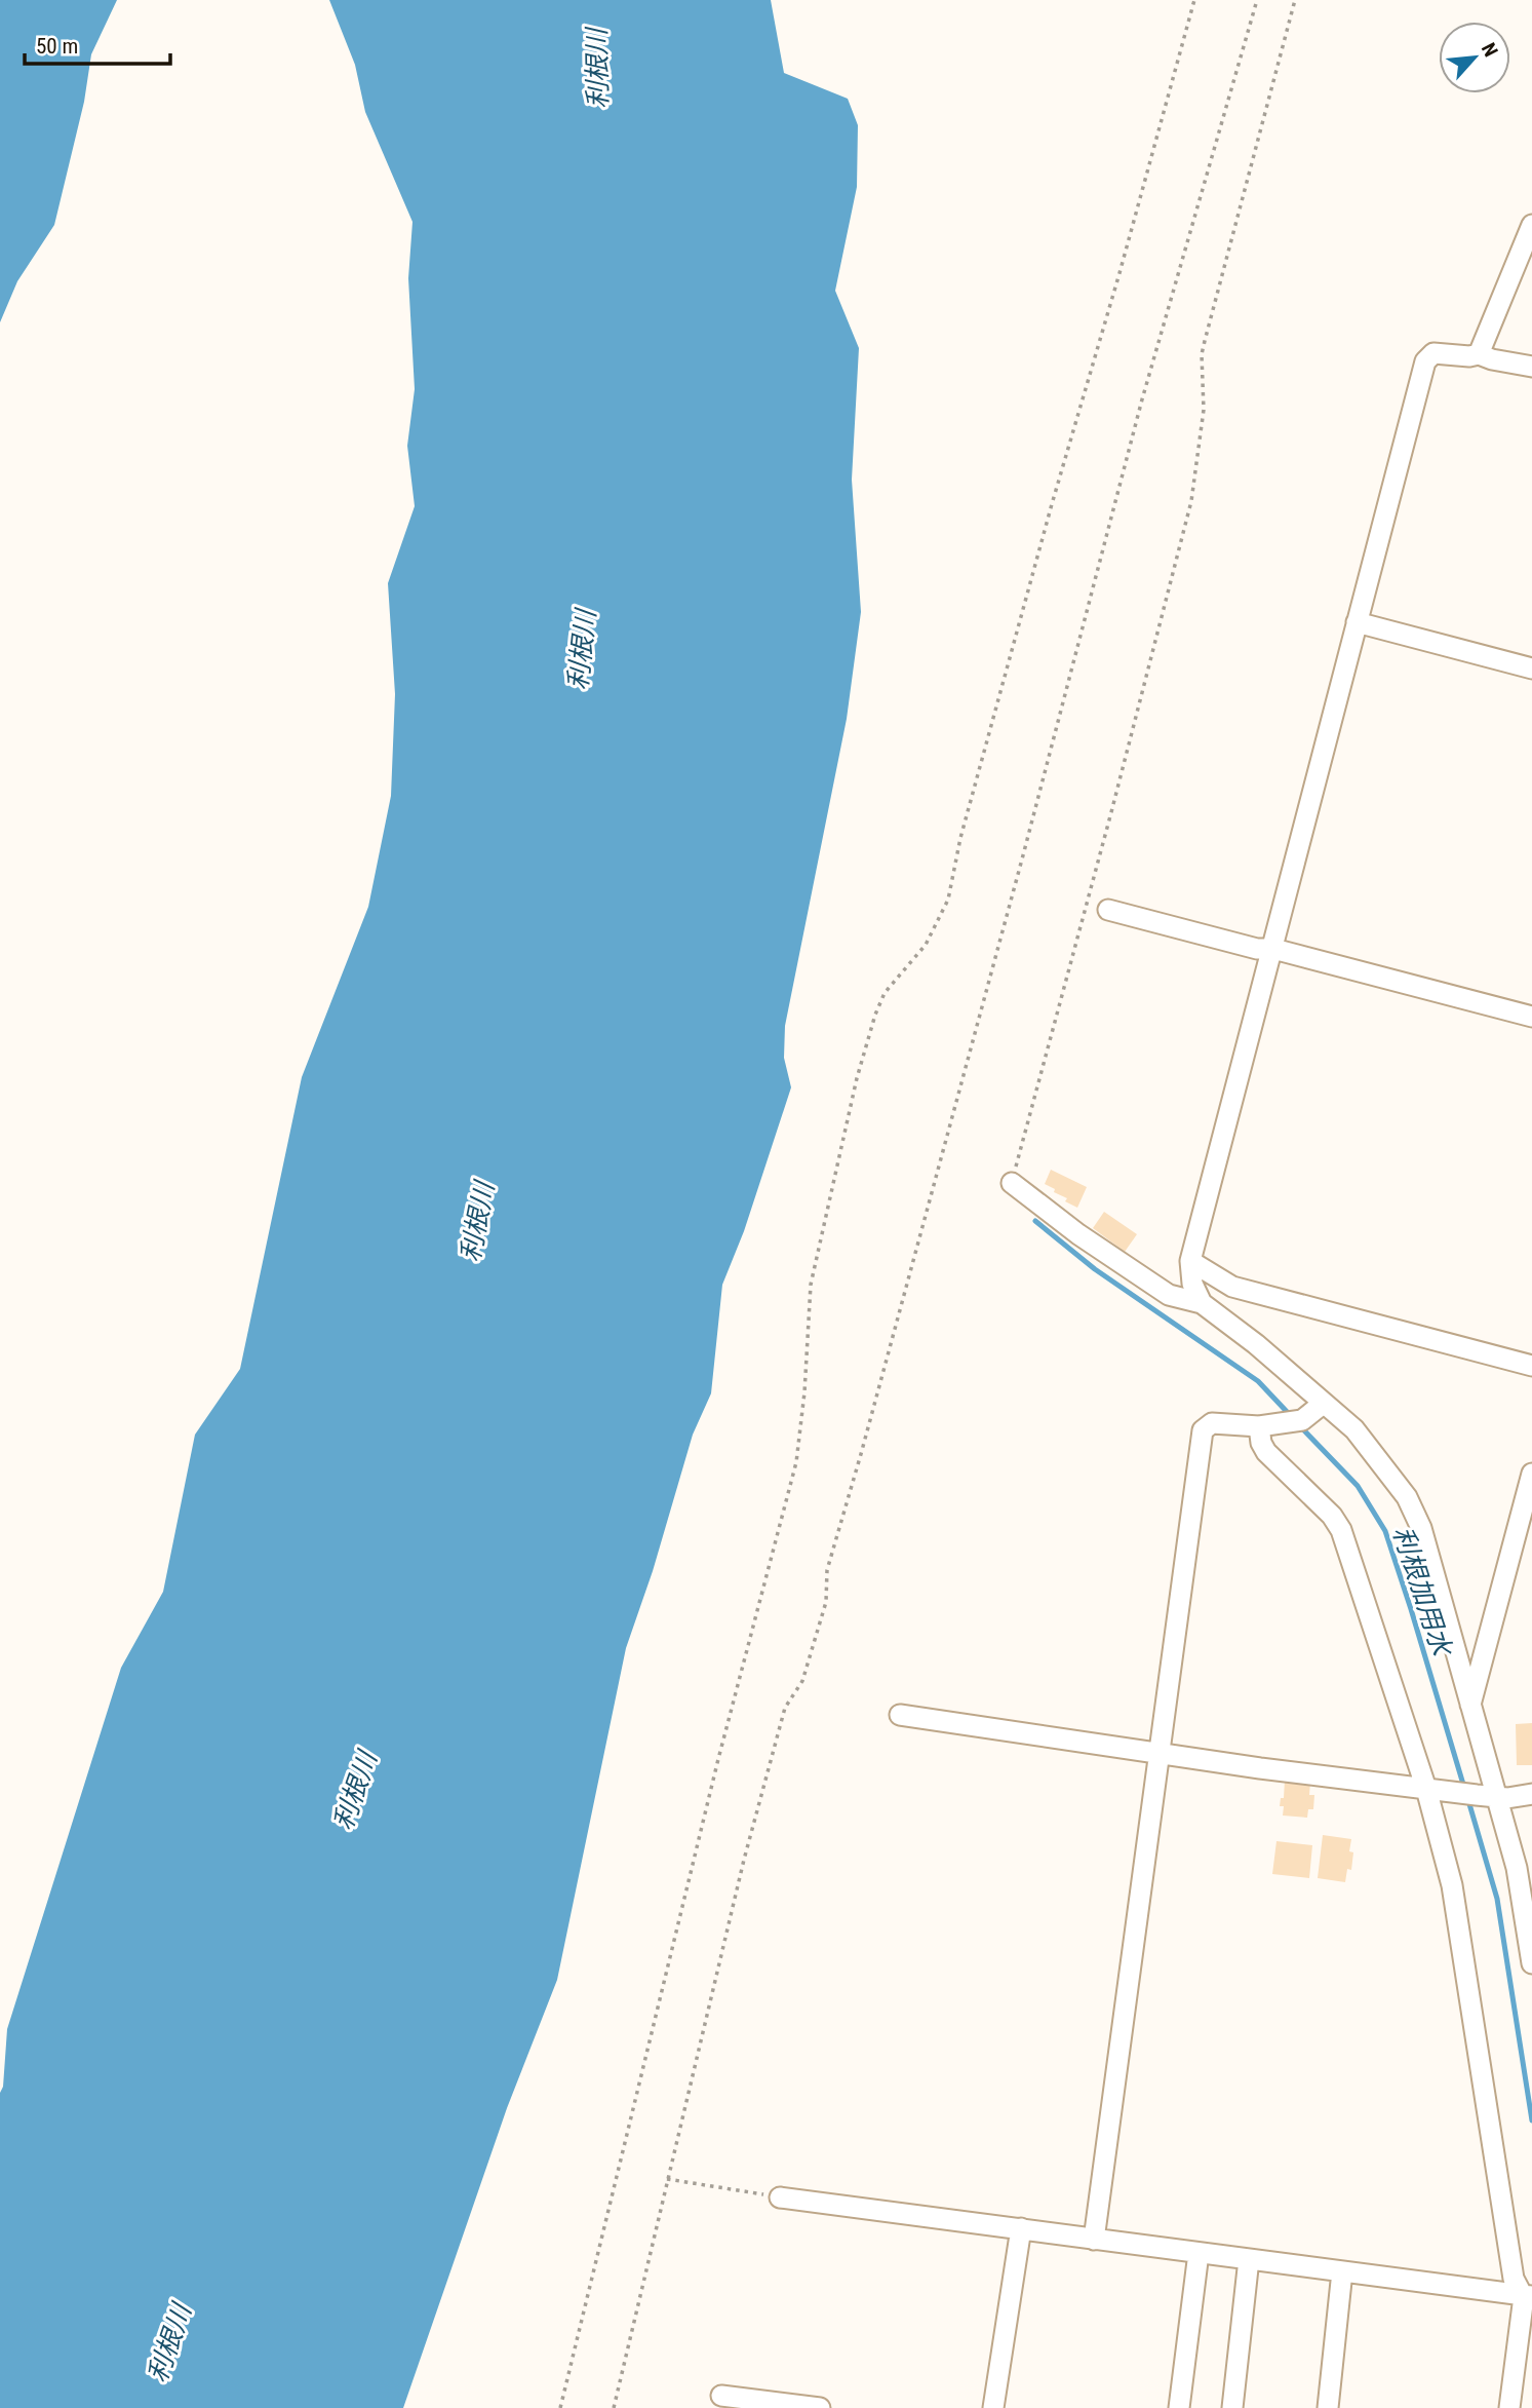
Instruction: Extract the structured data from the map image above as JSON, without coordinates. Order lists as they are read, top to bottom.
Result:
{
  "water": ["利根川", "利根加用水"],
  "scale_bar": "50 m",
  "north": "top right"
}
